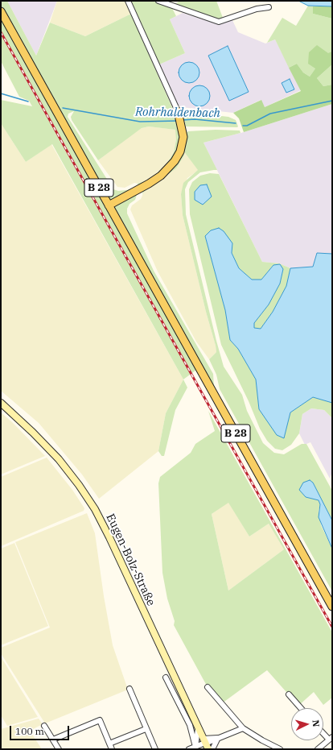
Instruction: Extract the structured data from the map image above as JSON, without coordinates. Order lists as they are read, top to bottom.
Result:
{
  "streets": {
    "main road": ["B 28"],
    "street": ["Eugen-Bolz-Straße"]
  },
  "water": ["Rohrhaldenbach"],
  "scale_bar": "100 m",
  "north": "right"
}
